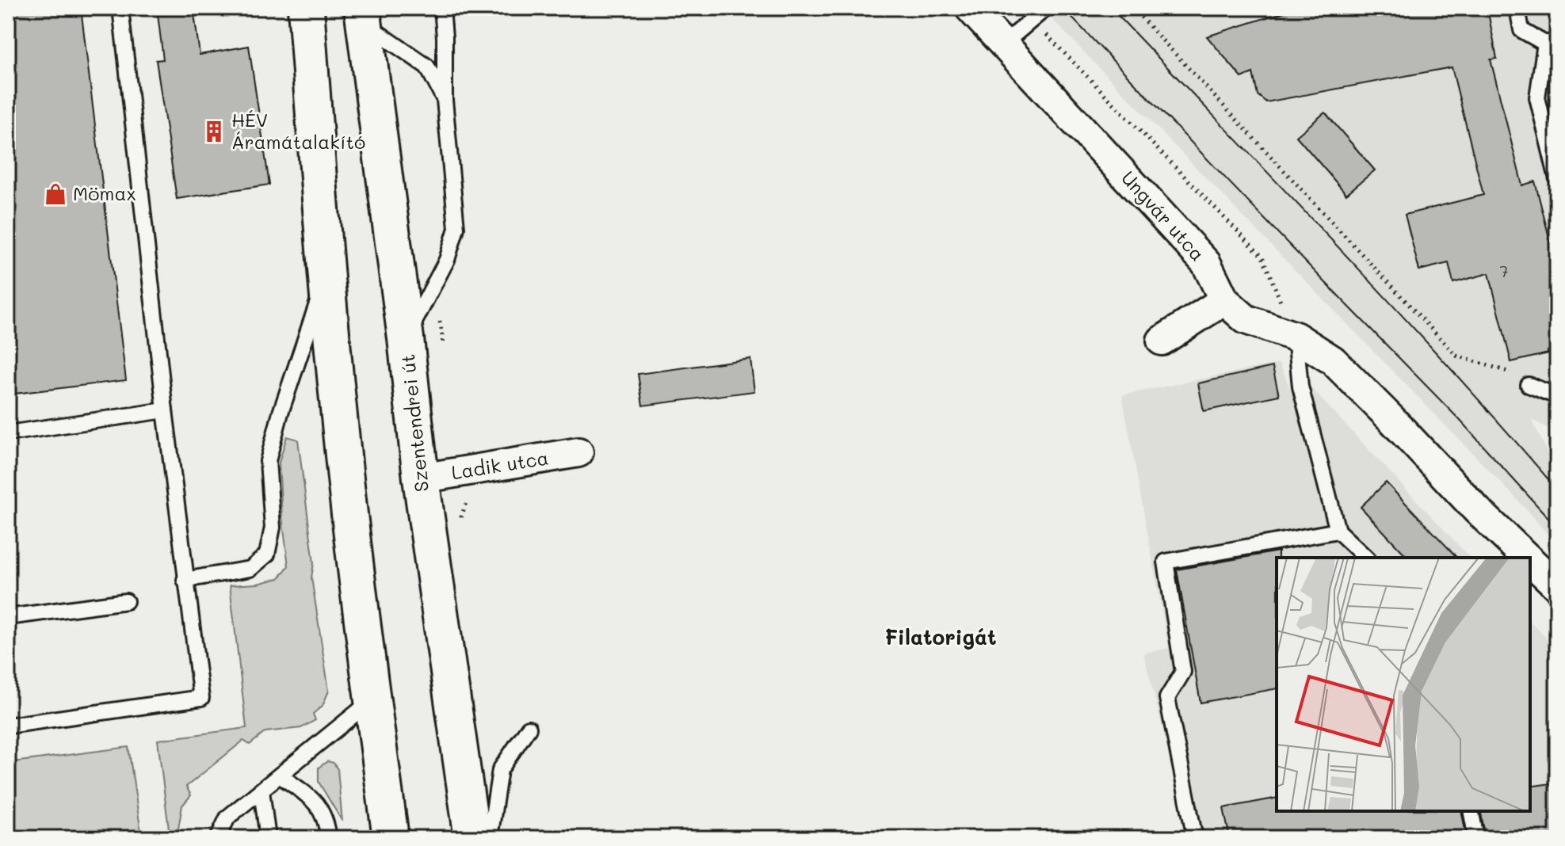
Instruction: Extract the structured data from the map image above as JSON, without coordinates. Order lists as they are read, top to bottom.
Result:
{
  "streets": {
    "main road": ["Szentendrei út"],
    "street": ["Ungvár utca", "Ladik utca"]
  },
  "crossings": [
    ["Szentendrei út", "Ladik utca"]
  ],
  "districts": ["Filatorigát"],
  "places": {
    "building": ["HÉV Áramátalakító"],
    "shop": ["Mömax"]
  },
  "house_numbers": ["7"]
}
